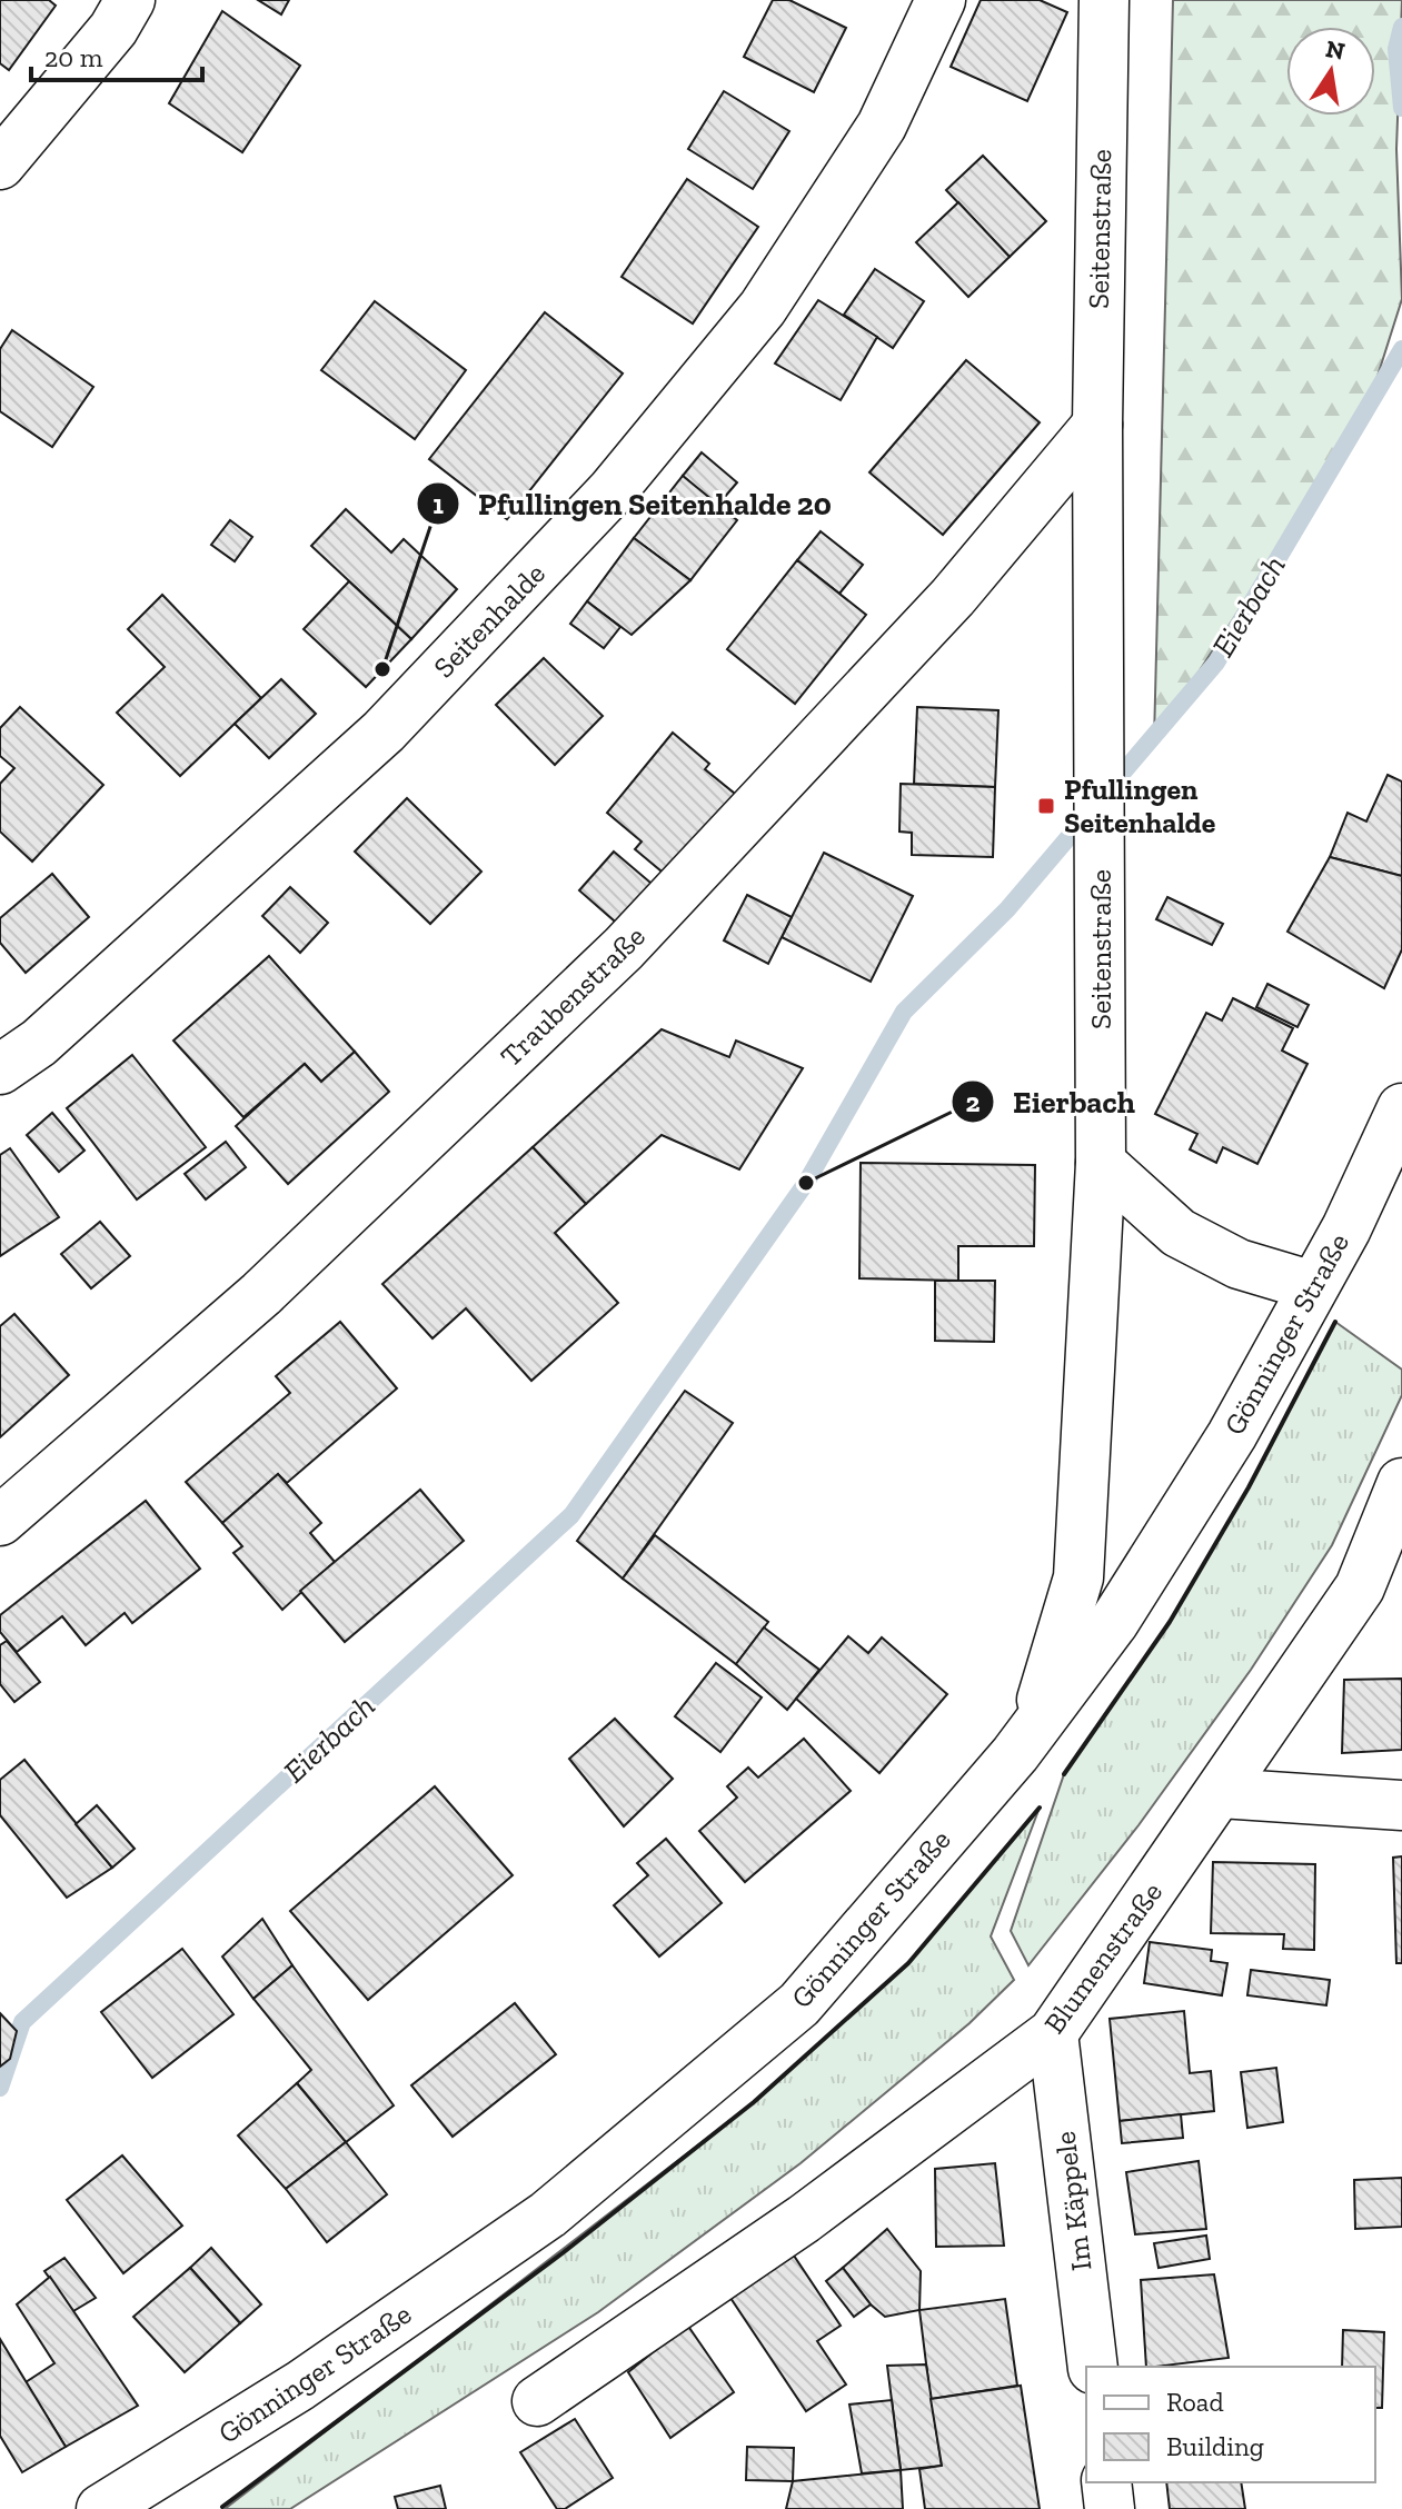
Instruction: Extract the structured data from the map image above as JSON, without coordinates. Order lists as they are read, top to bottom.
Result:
{
  "streets": {
    "street": [
      "Seitenstraße",
      "Seitenhalde",
      "Traubenstraße",
      "Gönninger Straße",
      "Blumenstraße",
      "Im Käppele"
    ]
  },
  "crossings": [
    ["Seitenstraße", "Traubenstraße"],
    ["Seitenstraße", "Gönninger Straße"],
    ["Blumenstraße", "Im Käppele"]
  ],
  "water": ["Eierbach"],
  "places": {
    "other": ["Pfullingen Seitenhalde 20", "Eierbach"],
    "transit": ["Pfullingen Seitenhalde"]
  },
  "legend": ["Road", "Building"],
  "scale_bar": "20 m",
  "north": "top"
}
